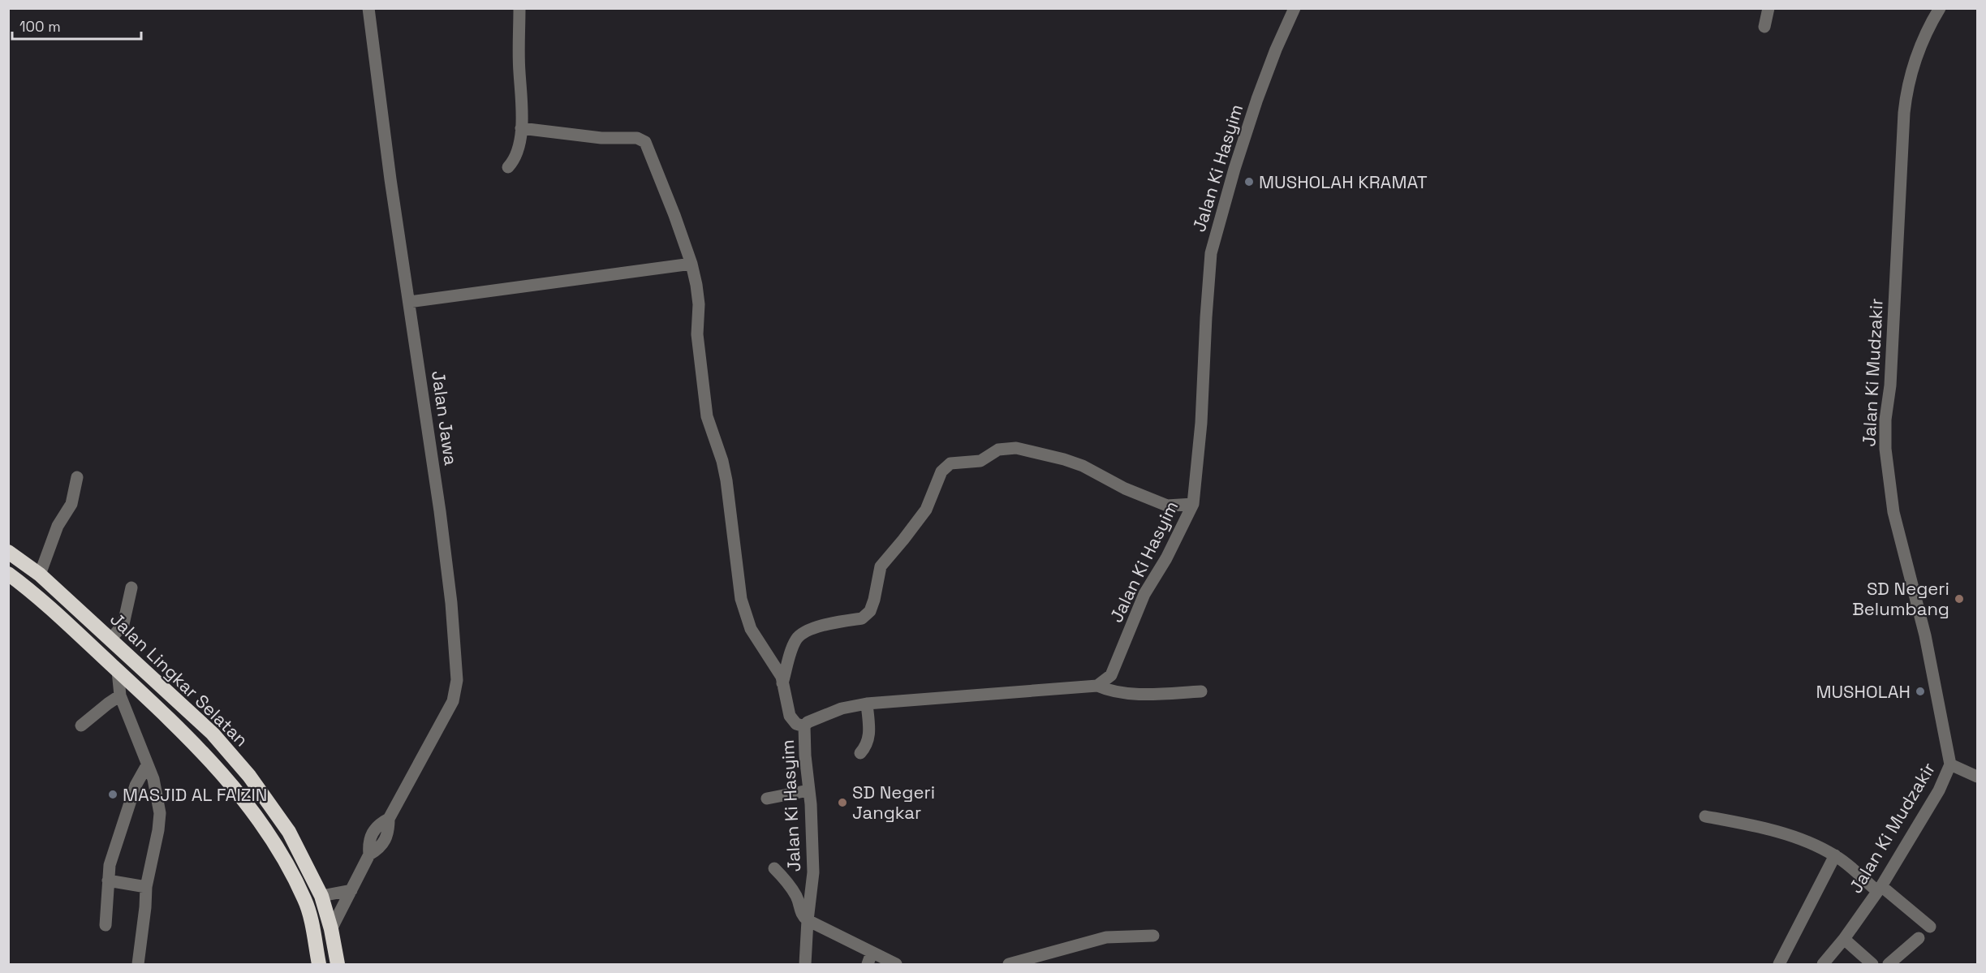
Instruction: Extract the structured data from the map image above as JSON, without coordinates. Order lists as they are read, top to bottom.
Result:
{
  "streets": {
    "highway": ["Jalan Lingkar Selatan"],
    "street": ["Jalan Ki Hasyim", "Jalan Ki Mudzakir", "Jalan Jawa"]
  },
  "crossings": [
    ["Jalan Jawa", "Jalan Lingkar Selatan"]
  ],
  "places": [
    "MUSHOLAH KRAMAT",
    "SD Negeri Belumbang",
    "MUSHOLAH",
    "MASJID AL FAIZIN",
    "SD Negeri Jangkar"
  ],
  "scale_bar": "100 m"
}
